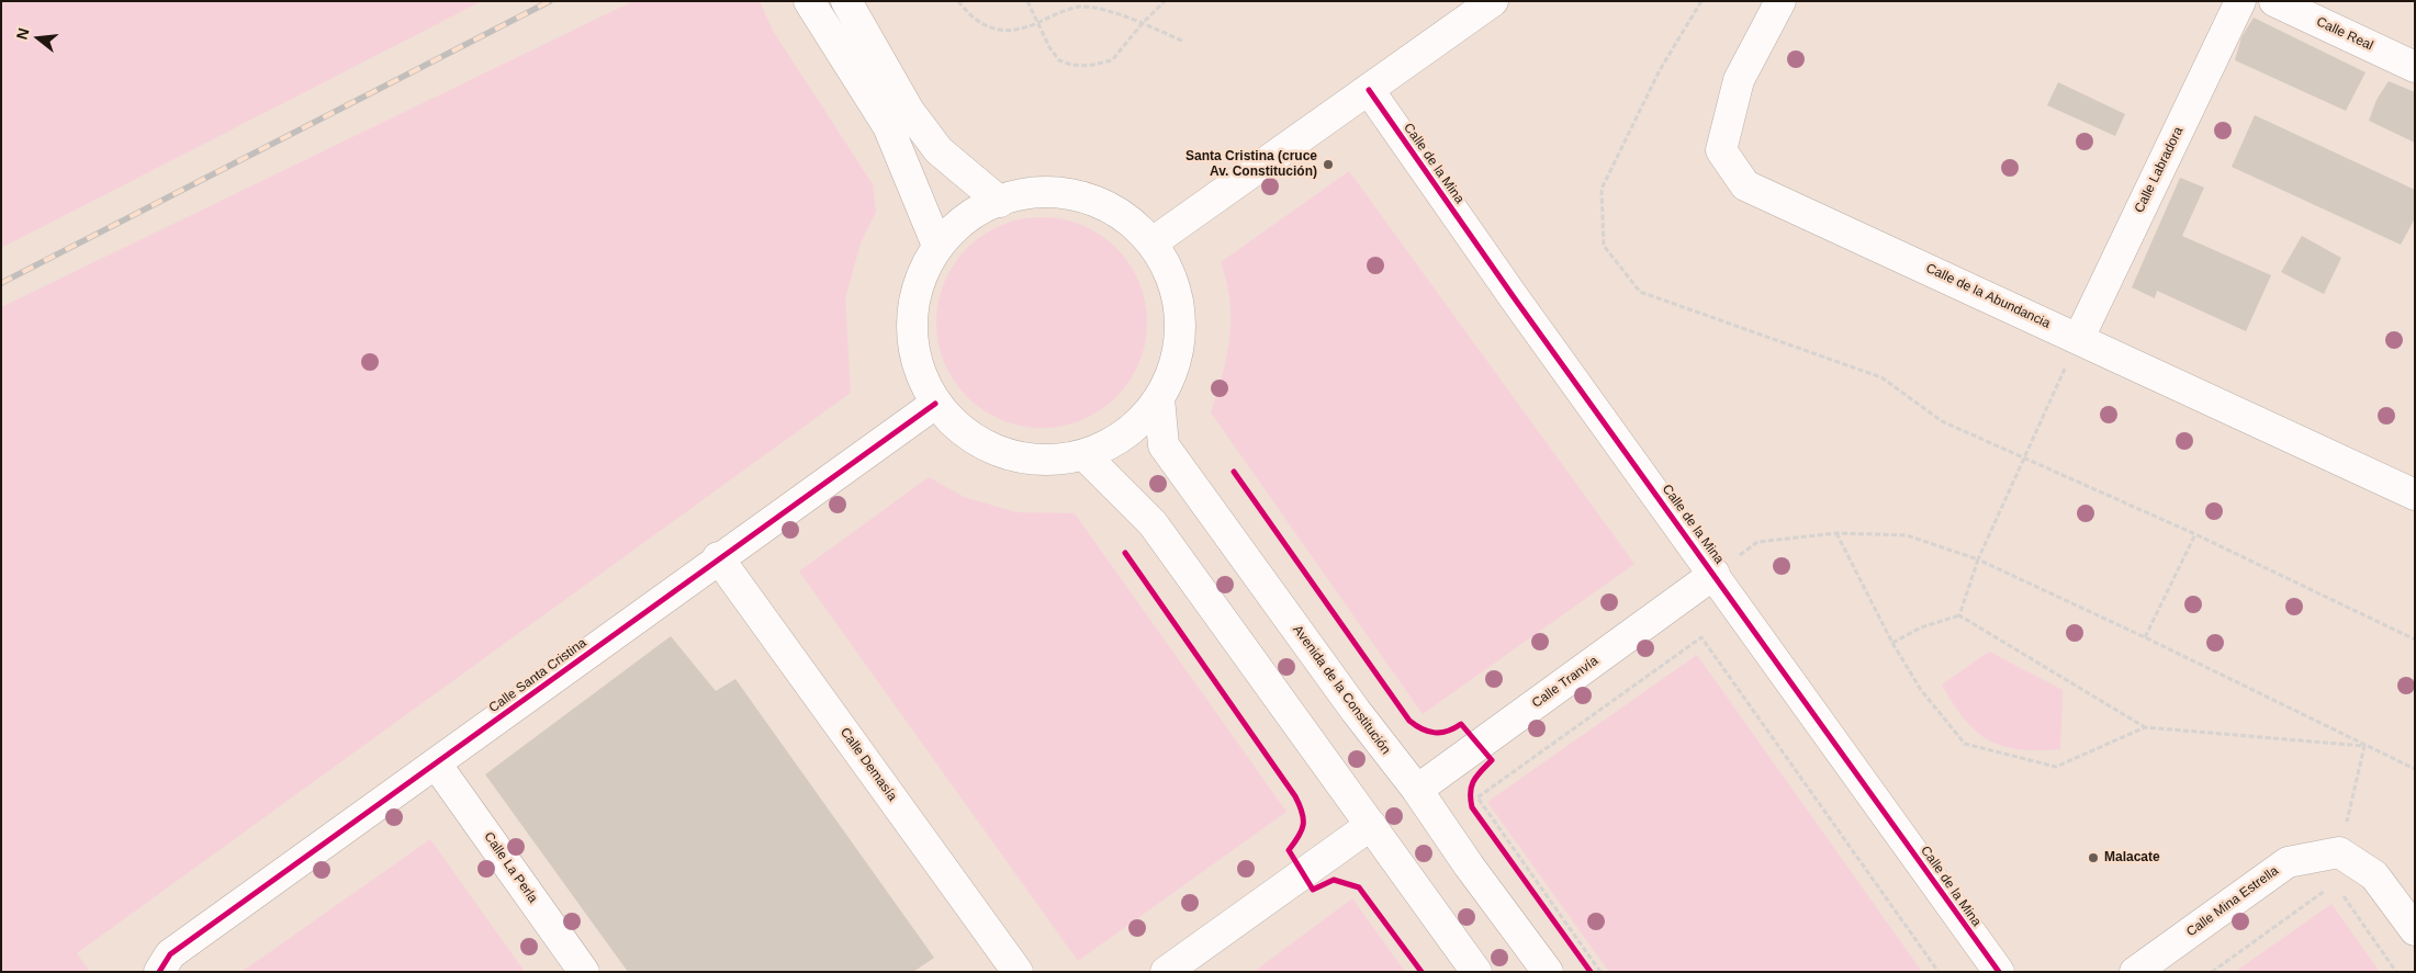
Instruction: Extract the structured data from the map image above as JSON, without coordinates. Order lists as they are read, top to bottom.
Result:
{
  "streets": {
    "street": [
      "Calle Real",
      "Calle de la Mina",
      "Calle Labradora",
      "Calle de la Abundancia",
      "Calle Santa Cristina",
      "Calle Tranvía",
      "Avenida de la Constitución",
      "Calle Demasía",
      "Calle La Perla",
      "Calle Mina Estrella"
    ]
  },
  "crossings": [
    ["Calle de la Mina", "Calle Tranvía"],
    ["Calle Labradora", "Calle de la Abundancia"],
    ["Calle Santa Cristina", "Calle Demasía"],
    ["Calle Santa Cristina", "Calle La Perla"],
    ["Calle Tranvía", "Avenida de la Constitución"]
  ],
  "places": ["Santa Cristina (cruce Av. Constitución)", "Malacate"],
  "north": "left"
}
